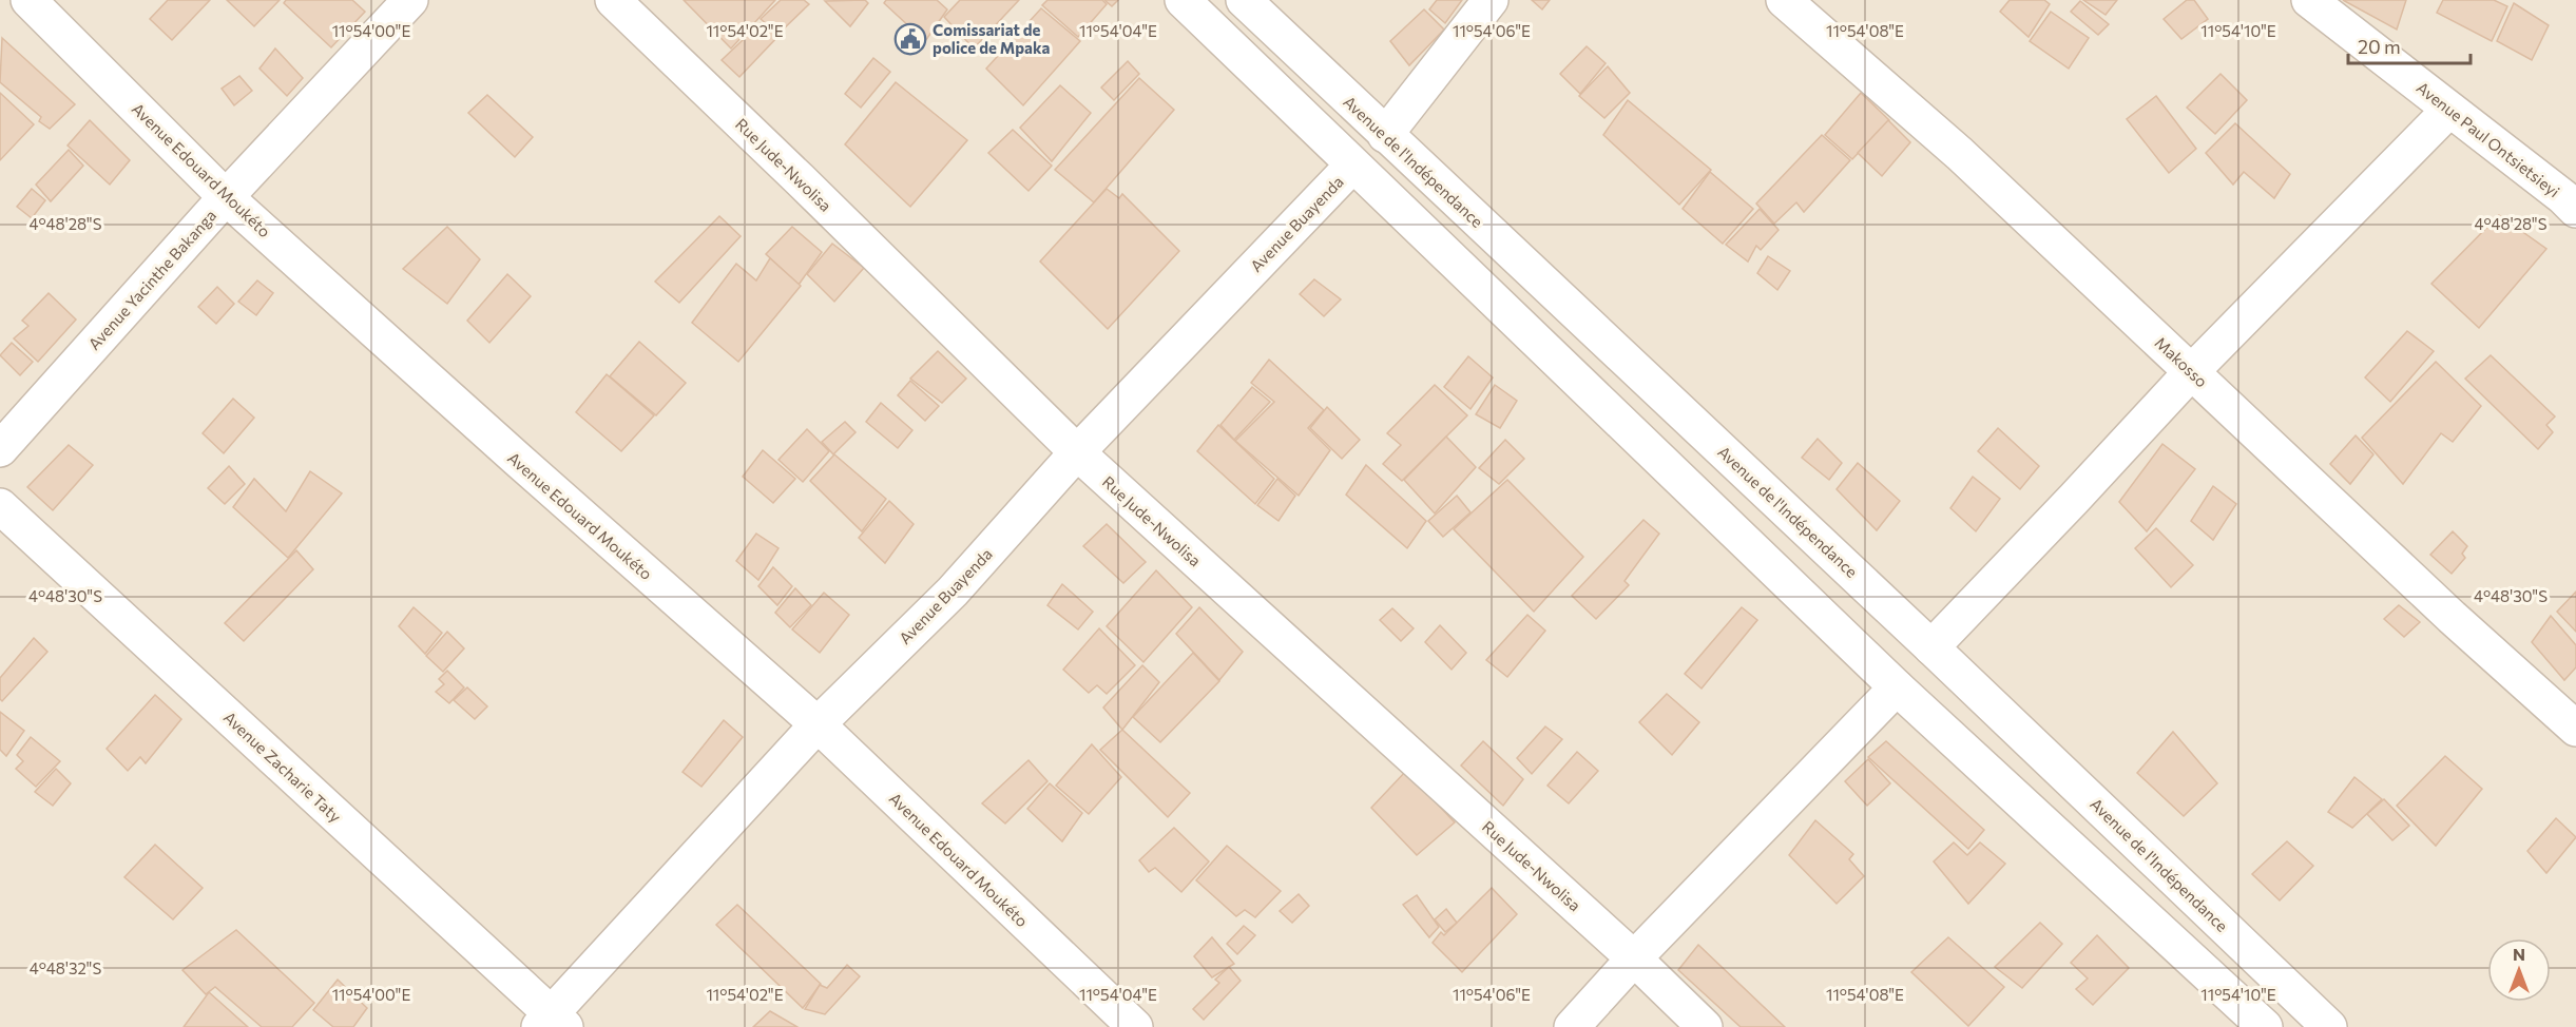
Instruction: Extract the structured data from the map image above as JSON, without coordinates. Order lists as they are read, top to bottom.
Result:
{
  "streets": {
    "street": [
      "Avenue Paul Ontsietsieyi",
      "Avenue de l'Indépendance",
      "Rue Jude-Nwolisa",
      "Avenue Edouard Moukéto",
      "Avenue Buayenda",
      "Avenue Yacinthe Bakanga",
      "Makosso",
      "Avenue Zacharie Taty"
    ]
  },
  "crossings": [
    ["Rue Jude-Nwolisa", "Avenue Buayenda"],
    ["Avenue Edouard Moukéto", "Avenue Buayenda"],
    ["Avenue Edouard Moukéto", "Avenue Yacinthe Bakanga"],
    ["Avenue Buayenda", "Avenue Zacharie Taty"]
  ],
  "places": {
    "public building": ["Comissariat de police de Mpaka"]
  },
  "scale_bar": "20 m",
  "north": "top",
  "coordinates": [
    "11°54'00\"E",
    "11°54'02\"E",
    "11°54'04\"E",
    "11°54'06\"E",
    "11°54'08\"E",
    "11°54'10\"E",
    "4°48'28\"S",
    "4°48'30\"S",
    "4°48'32\"S"
  ]
}
